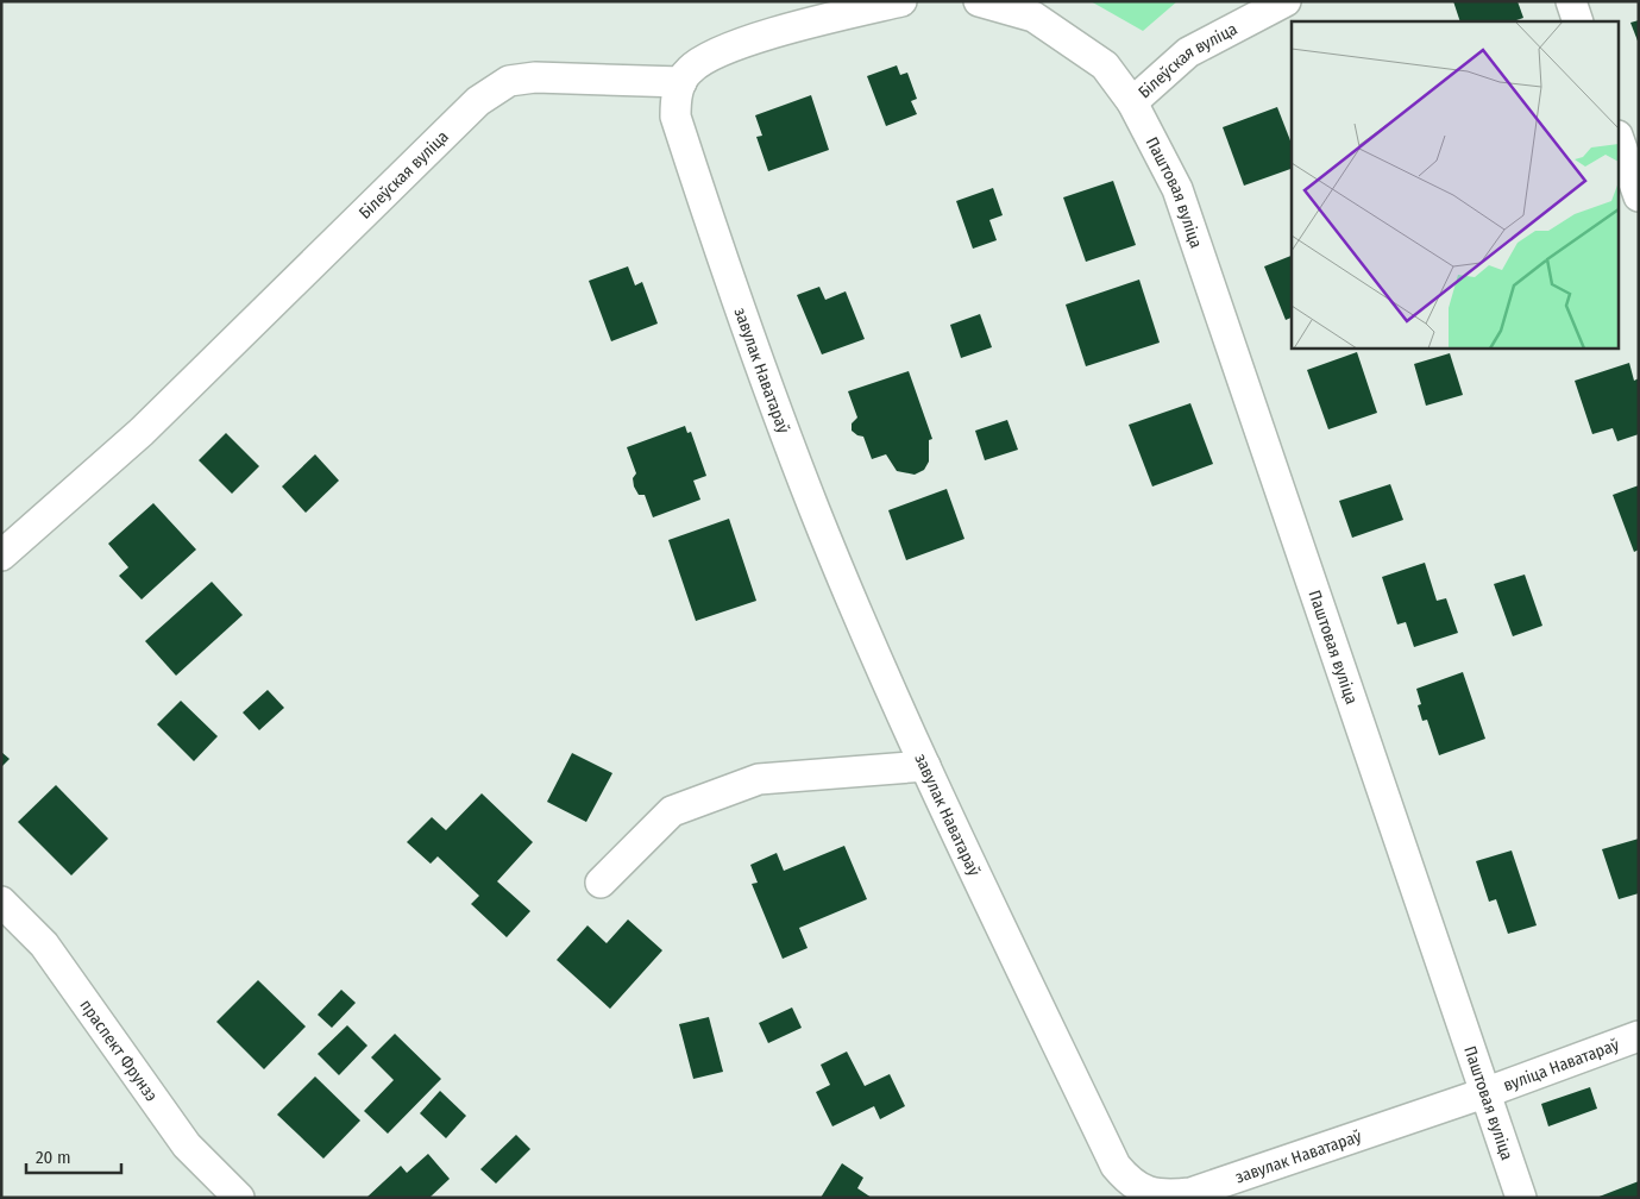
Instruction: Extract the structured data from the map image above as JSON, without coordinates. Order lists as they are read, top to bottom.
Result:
{
  "streets": {
    "street": [
      "Білеўская вуліца",
      "Паштовая вуліца",
      "завулак Наватараў",
      "праспект Фрунзэ",
      "вуліца Наватараў"
    ]
  },
  "crossings": [
    ["Білеўская вуліца", "Паштовая вуліца"],
    ["Білеўская вуліца", "завулак Наватараў"],
    ["Паштовая вуліца", "завулак Наватараў"],
    ["Паштовая вуліца", "вуліца Наватараў"],
    ["завулак Наватараў", "вуліца Наватараў"]
  ],
  "scale_bar": "20 m"
}
